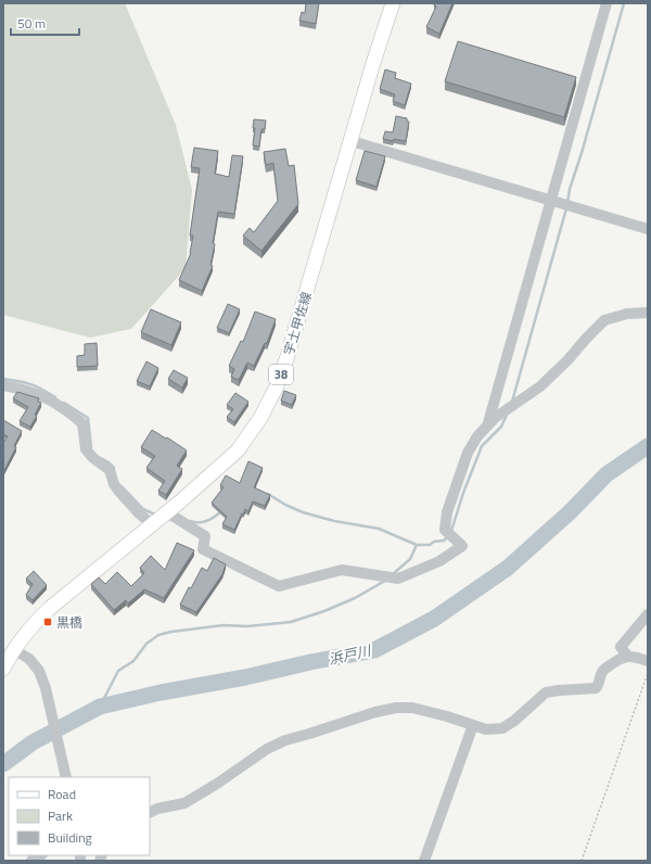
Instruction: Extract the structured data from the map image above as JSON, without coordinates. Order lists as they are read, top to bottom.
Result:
{
  "streets": {
    "main road": ["宇土甲佐線", "38"]
  },
  "water": ["浜戸川"],
  "places": {
    "transit": ["黒橋"]
  },
  "legend": ["Road", "Park", "Building"],
  "scale_bar": "50 m"
}
